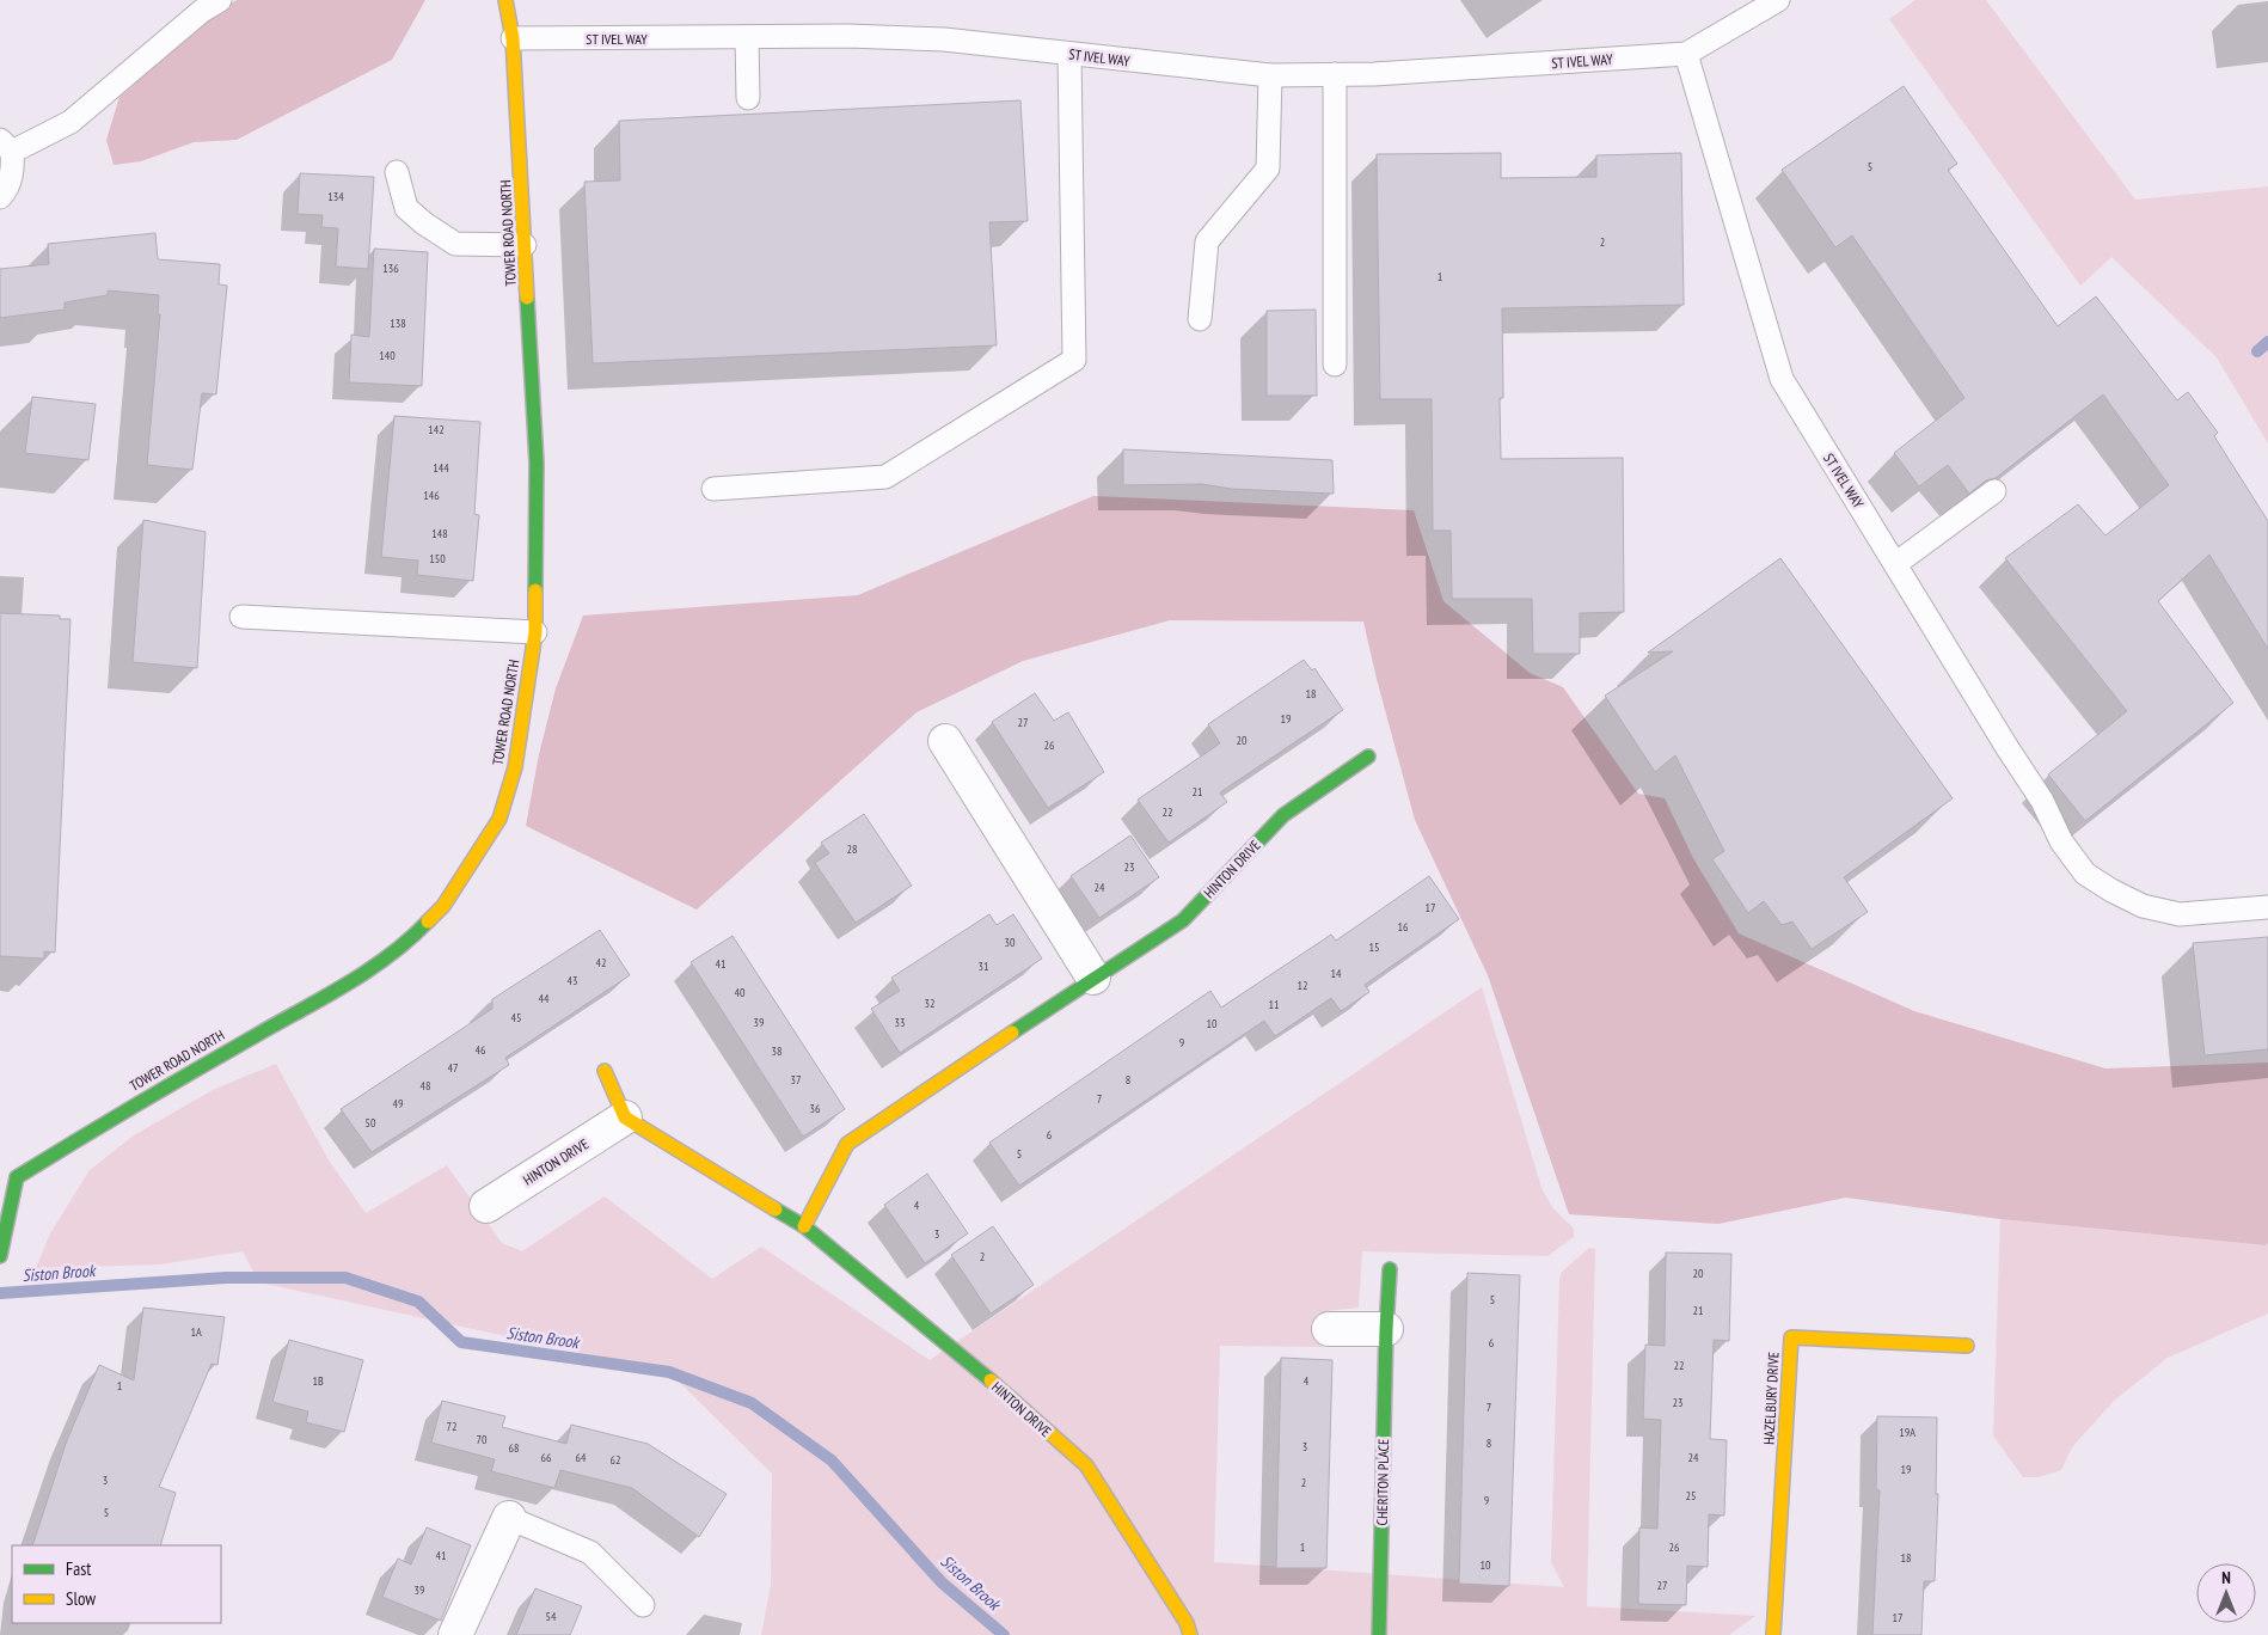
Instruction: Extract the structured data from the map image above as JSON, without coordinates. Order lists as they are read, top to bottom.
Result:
{
  "streets": {
    "street": [
      "TOWER ROAD NORTH",
      "HINTON DRIVE",
      "HAZELBURY DRIVE",
      "CHERITON PLACE"
    ],
    "lane": ["ST IVEL WAY"]
  },
  "crossings": [
    ["ST IVEL WAY", "TOWER ROAD NORTH"]
  ],
  "water": ["Siston Brook"],
  "house_numbers": [
    "5",
    "134",
    "2",
    "136",
    "1",
    "138",
    "140",
    "142",
    "144",
    "146",
    "148",
    "150",
    "18",
    "19",
    "27",
    "20",
    "26",
    "21",
    "22",
    "28",
    "23",
    "24",
    "17",
    "16",
    "30",
    "15",
    "42",
    "41",
    "31",
    "14",
    "43",
    "12",
    "40",
    "44",
    "32",
    "11",
    "45",
    "39",
    "33",
    "10",
    "9",
    "46",
    "38",
    "47",
    "37",
    "8",
    "48",
    "7",
    "49",
    "36",
    "50",
    "6",
    "5",
    "4",
    "3",
    "2",
    "20",
    "5",
    "21",
    "1A",
    "6",
    "22",
    "1B",
    "4",
    "1",
    "23",
    "7",
    "72",
    "19A",
    "70",
    "8",
    "3",
    "68",
    "66",
    "64",
    "24",
    "62",
    "19",
    "3",
    "2",
    "25",
    "9",
    "5",
    "1",
    "26",
    "41",
    "18",
    "10",
    "27",
    "39",
    "54",
    "17"
  ],
  "legend": ["Fast", "Slow"],
  "north": "top"
}
